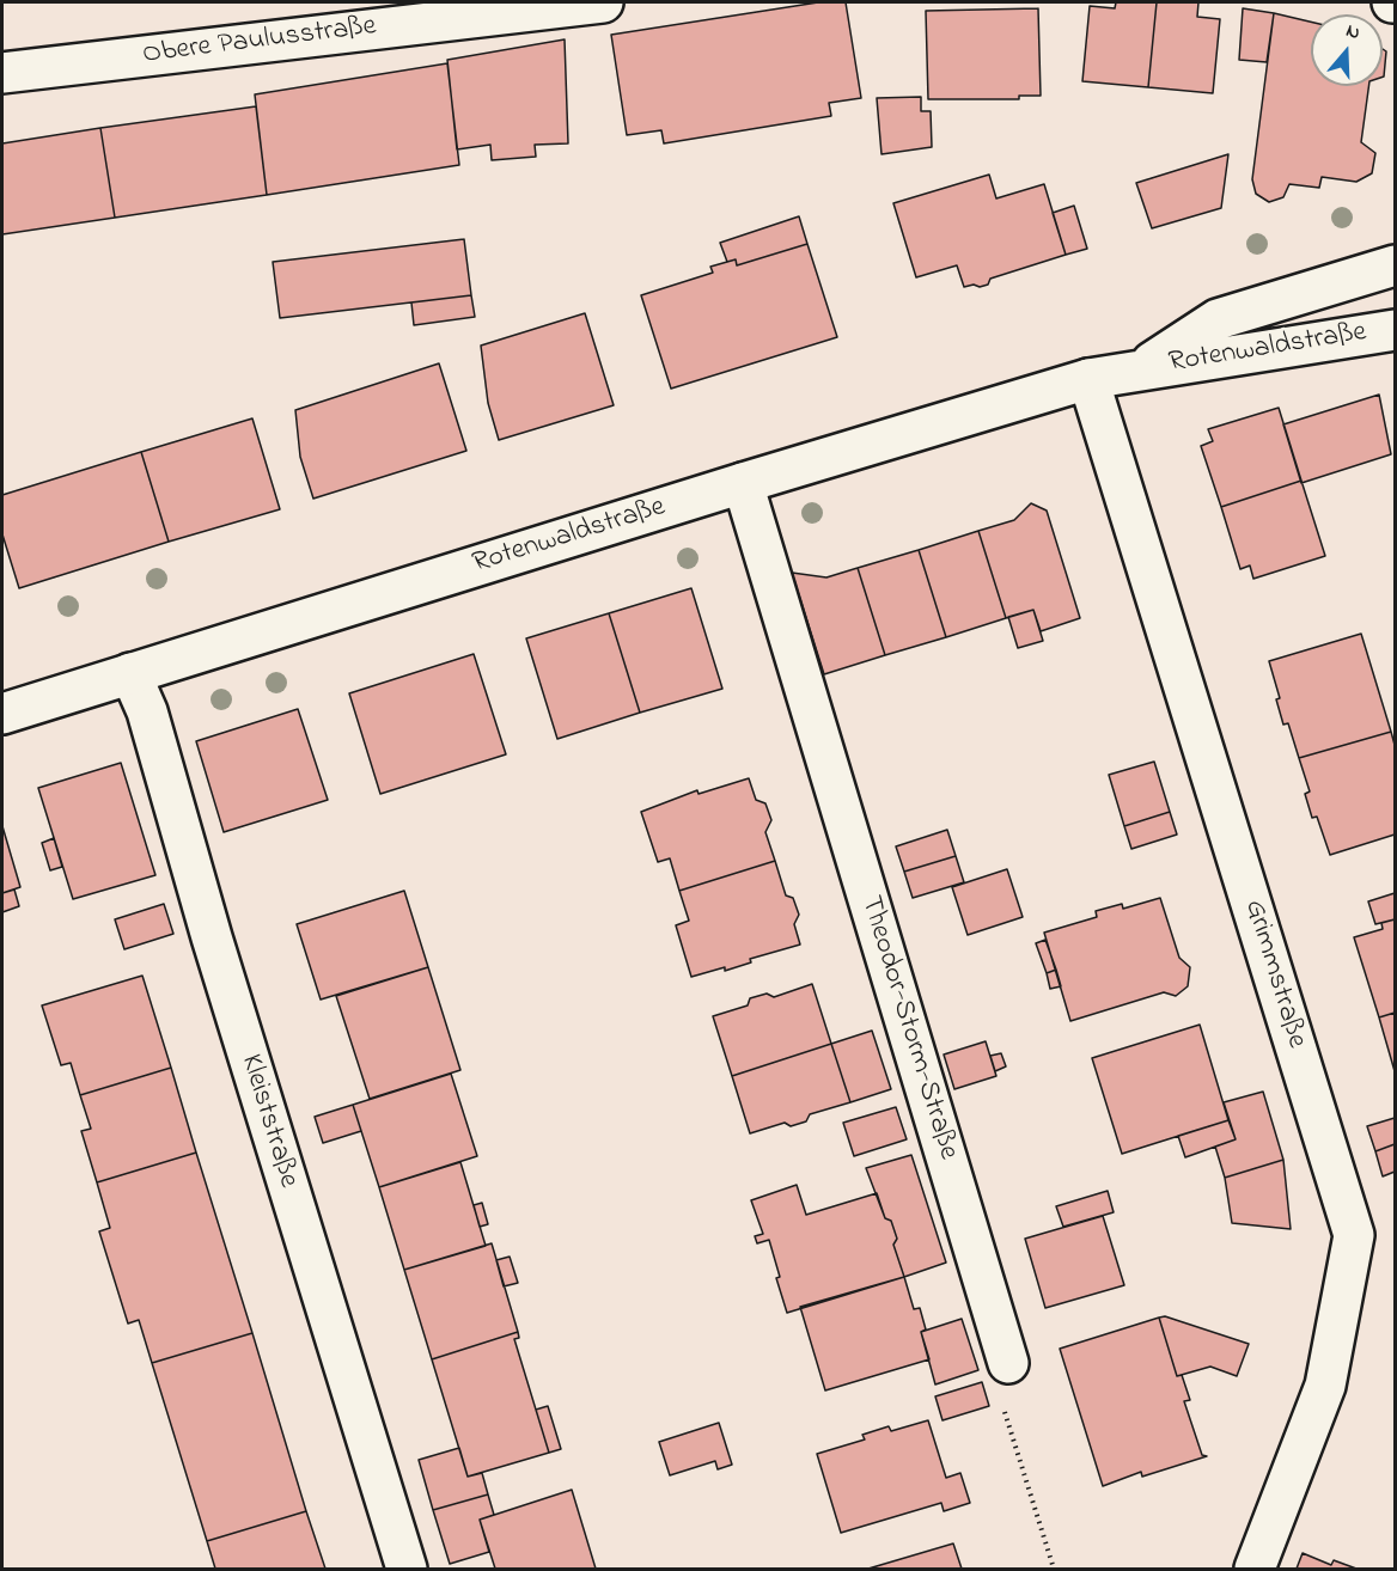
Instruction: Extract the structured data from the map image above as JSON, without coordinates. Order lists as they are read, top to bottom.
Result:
{
  "streets": {
    "street": [
      "Obere Paulusstraße",
      "Rotenwaldstraße",
      "Grimmstraße",
      "Theodor-Storm-Straße",
      "Kleiststraße"
    ]
  },
  "crossings": [
    ["Rotenwaldstraße", "Grimmstraße"],
    ["Rotenwaldstraße", "Theodor-Storm-Straße"],
    ["Rotenwaldstraße", "Kleiststraße"]
  ],
  "north": "top"
}
